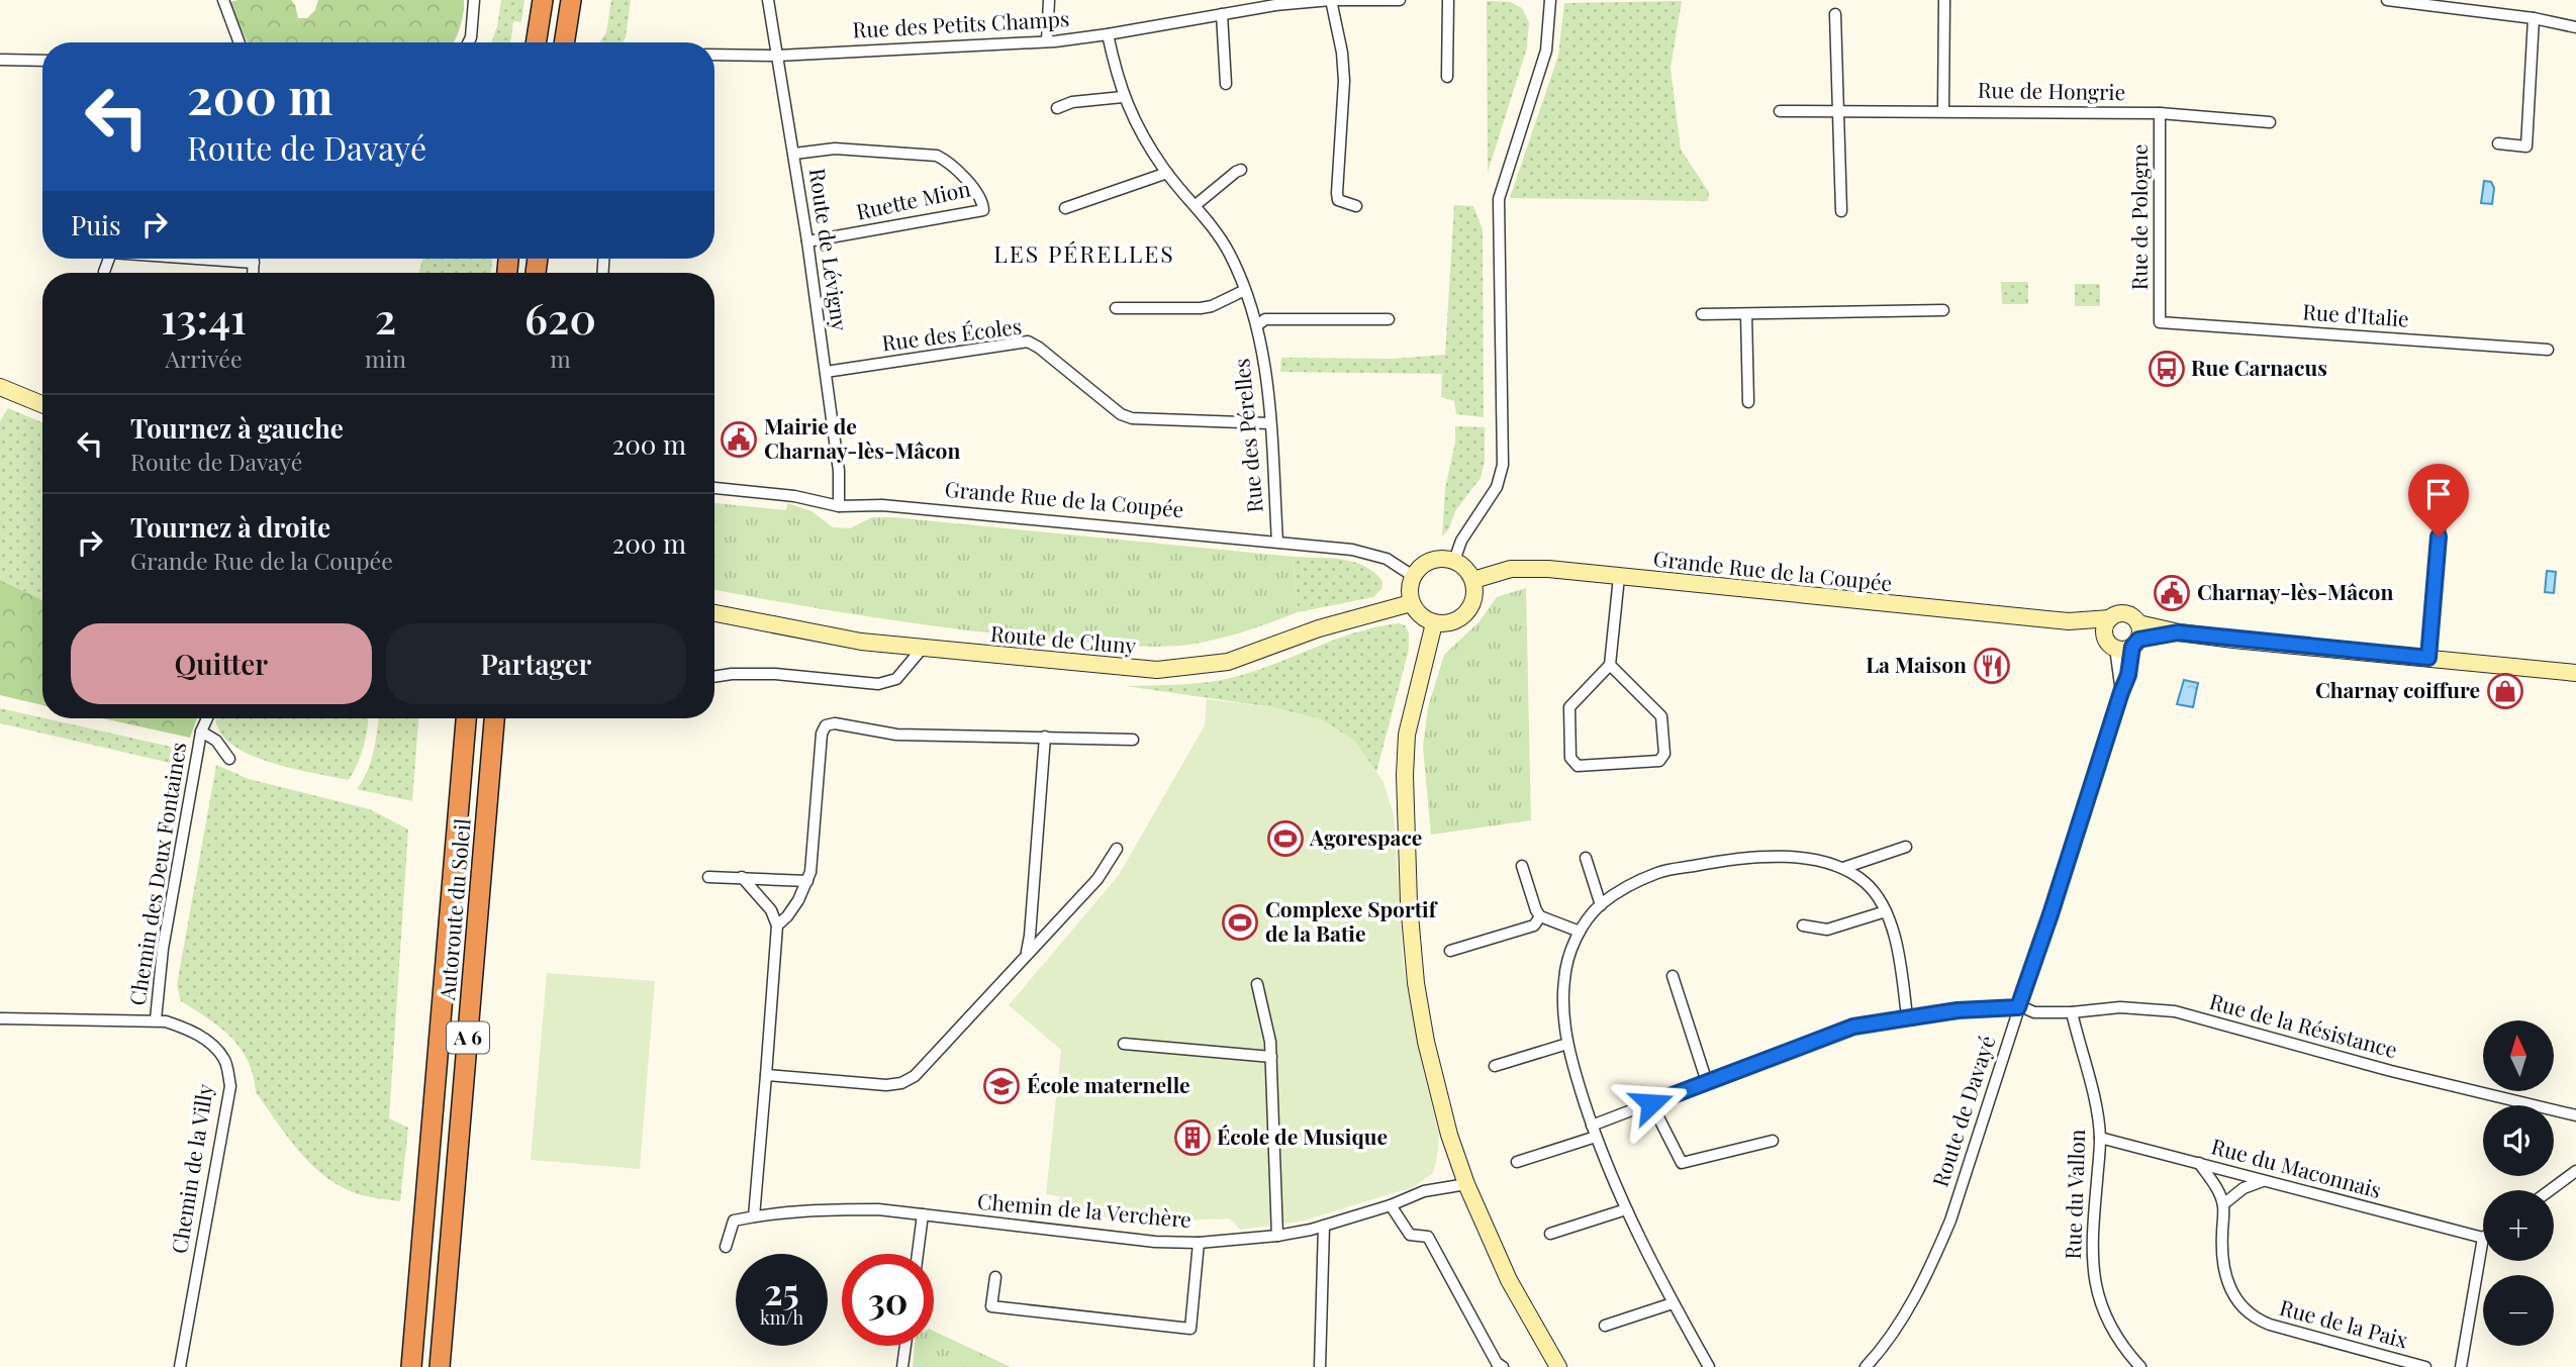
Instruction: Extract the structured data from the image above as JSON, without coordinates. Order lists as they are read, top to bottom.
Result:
{
  "streets": {
    "highway": ["Autoroute du Soleil", "A 6"],
    "main road": ["Grande Rue de la Coupée", "Route de Cluny"],
    "street": [
      "Rue des Petits Champs",
      "Rue de Hongrie",
      "Ruette Mion",
      "Rue de Pologne",
      "Route de Lévigny",
      "Rue d'Italie",
      "Rue des Écoles",
      "Rue des Pérelles",
      "Chemin des Deux Fontaines",
      "Rue de la Résistance",
      "Route de Davayé",
      "Chemin de la Villy",
      "Rue du Maconnais",
      "Rue du Vallon",
      "Chemin de la Verchère",
      "Rue de la Paix"
    ]
  },
  "crossings": [
    ["Rue des Petits Champs", "Route de Lévigny"],
    ["Rue des Petits Champs", "Rue des Pérelles"],
    ["Rue de Hongrie", "Rue de Pologne"],
    ["Ruette Mion", "Route de Lévigny"],
    ["Rue de Pologne", "Rue d'Italie"],
    ["Route de Lévigny", "Rue des Écoles"],
    ["Route de Lévigny", "Grande Rue de la Coupée"],
    ["Rue des Écoles", "Rue des Pérelles"],
    ["Rue des Pérelles", "Grande Rue de la Coupée"],
    ["Grande Rue de la Coupée", "Route de Cluny"],
    ["Grande Rue de la Coupée", "Route de Davayé"],
    ["Chemin des Deux Fontaines", "Chemin de la Villy"],
    ["Rue de la Résistance", "Route de Davayé"],
    ["Rue de la Résistance", "Rue du Vallon"],
    ["Rue du Maconnais", "Rue du Vallon"]
  ],
  "districts": ["LES PÉRELLES"],
  "places": {
    "bus stop": ["Rue Carnacus"],
    "public building": ["Mairie de Charnay-lès-Mâcon", "Charnay-lès-Mâcon"],
    "restaurant": ["La Maison"],
    "shop": ["Charnay coiffure"],
    "sports": ["Agorespace", "Complexe Sportif de la Batie"],
    "school or university": ["École maternelle"],
    "building": ["École de Musique"]
  },
  "north": "top",
  "page": {
    "turn": ["200 m", "Route de Davayé"],
    "then": "Puis",
    "eta": [
      "13:41",
      "Arrivée",
      "2",
      "min",
      "620",
      "m"
    ],
    "list": [
      {
        "name": "Tournez à gauche",
        "note": "Route de Davayé",
        "value": "200 m"
      },
      {
        "name": "Tournez à droite",
        "note": "Grande Rue de la Coupée",
        "value": "200 m"
      }
    ],
    "buttons": ["Quitter", "Partager"],
    "map_buttons": ["+", "−"],
    "speed": "25 km/h",
    "limit": "30"
  }
}
